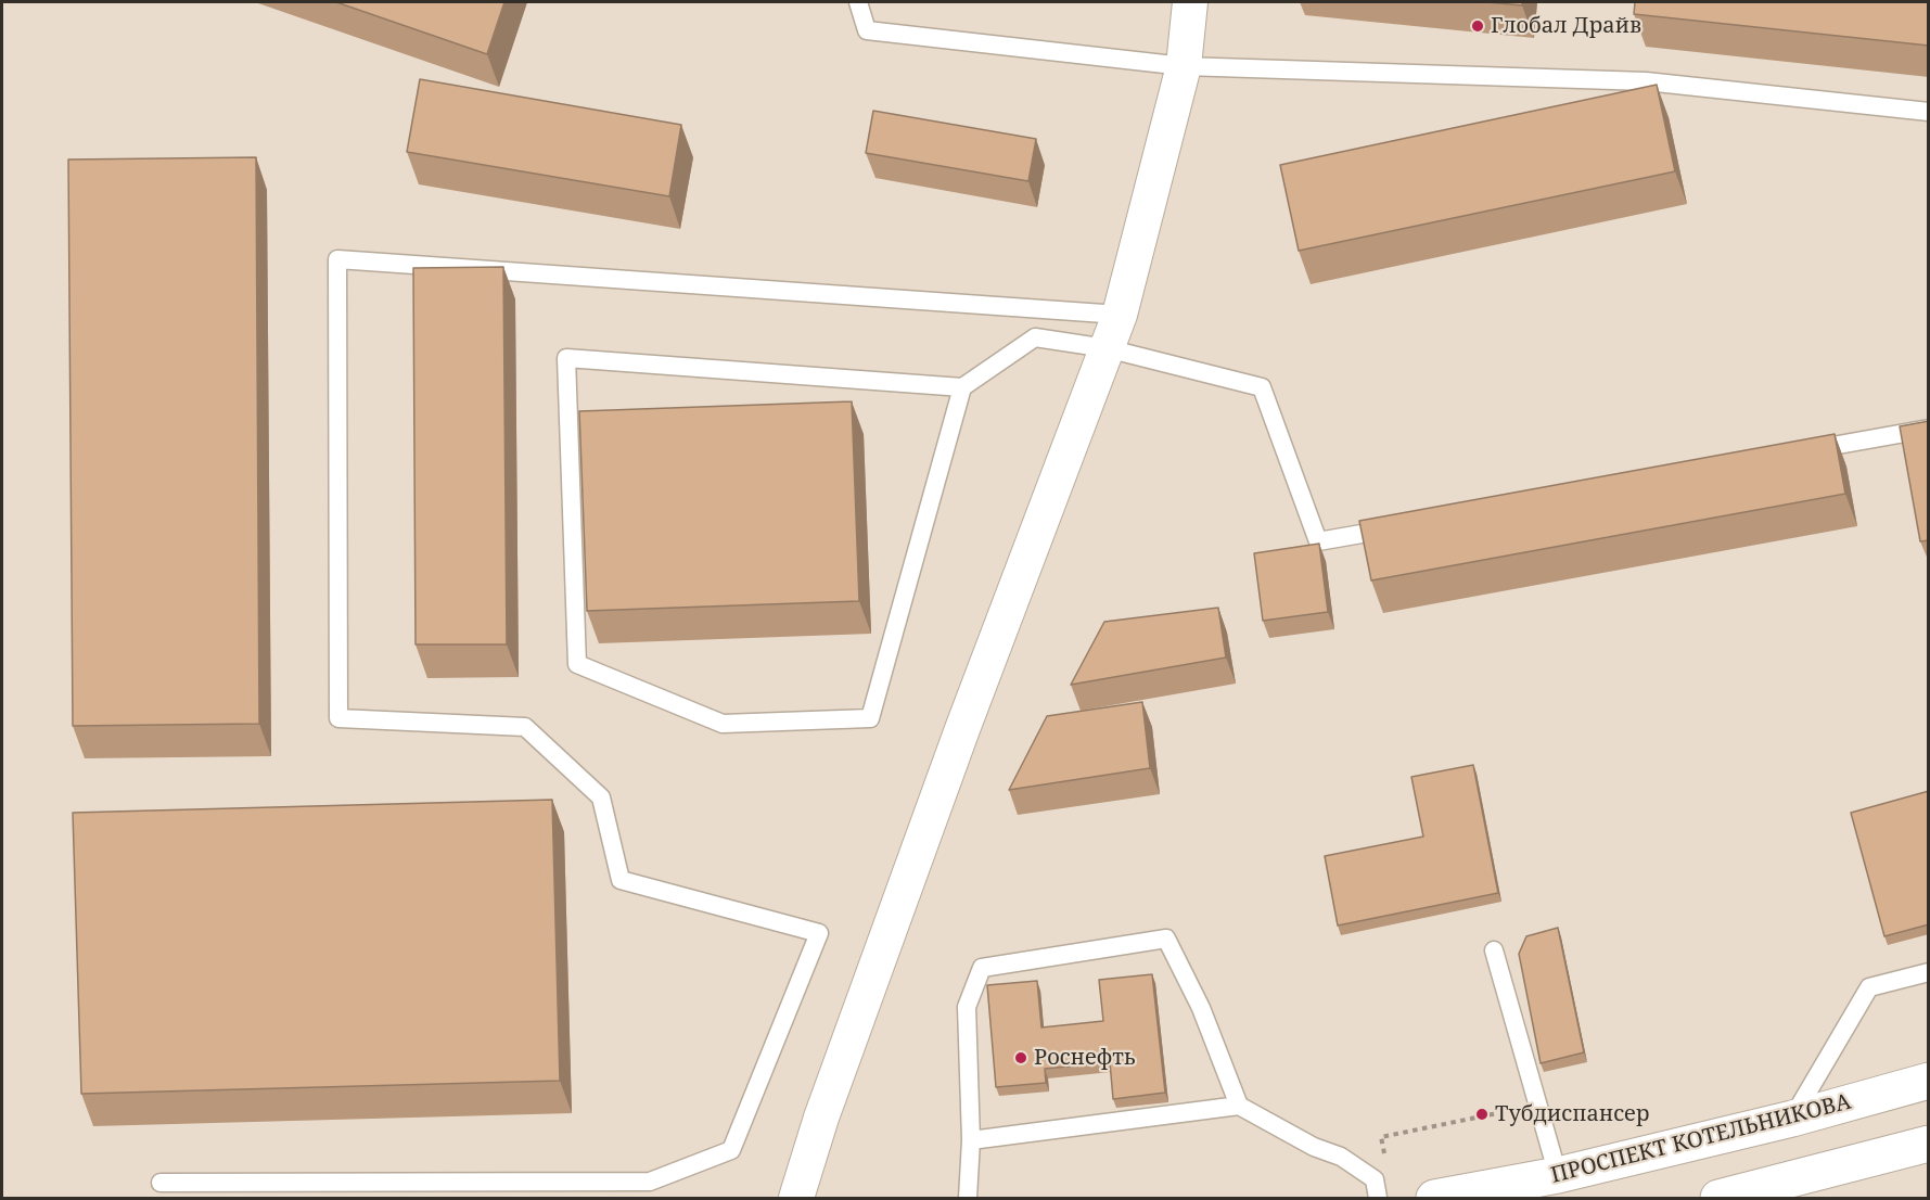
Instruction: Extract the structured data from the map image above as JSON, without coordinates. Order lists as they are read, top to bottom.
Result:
{
  "streets": {
    "highway": ["ПРОСПЕКТ КОТЕЛЬНИКОВА"]
  },
  "places": ["Глобал Драйв", "Роснефть", "Тубдиспансер"]
}
